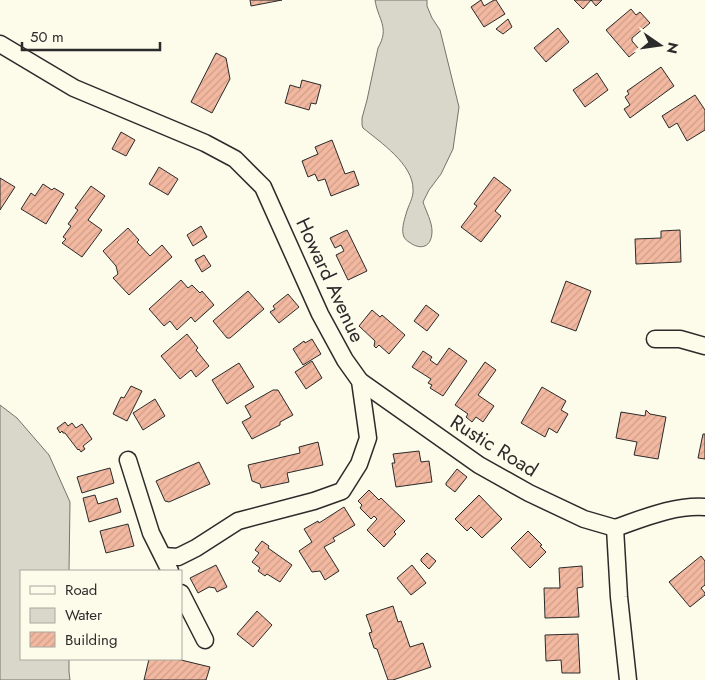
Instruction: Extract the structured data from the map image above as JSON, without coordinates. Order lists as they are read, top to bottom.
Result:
{
  "streets": {
    "street": ["Howard Avenue", "Rustic Road"]
  },
  "crossings": [
    ["Howard Avenue", "Rustic Road"]
  ],
  "legend": ["Road", "Water", "Building"],
  "scale_bar": "50 m",
  "north": "right"
}
